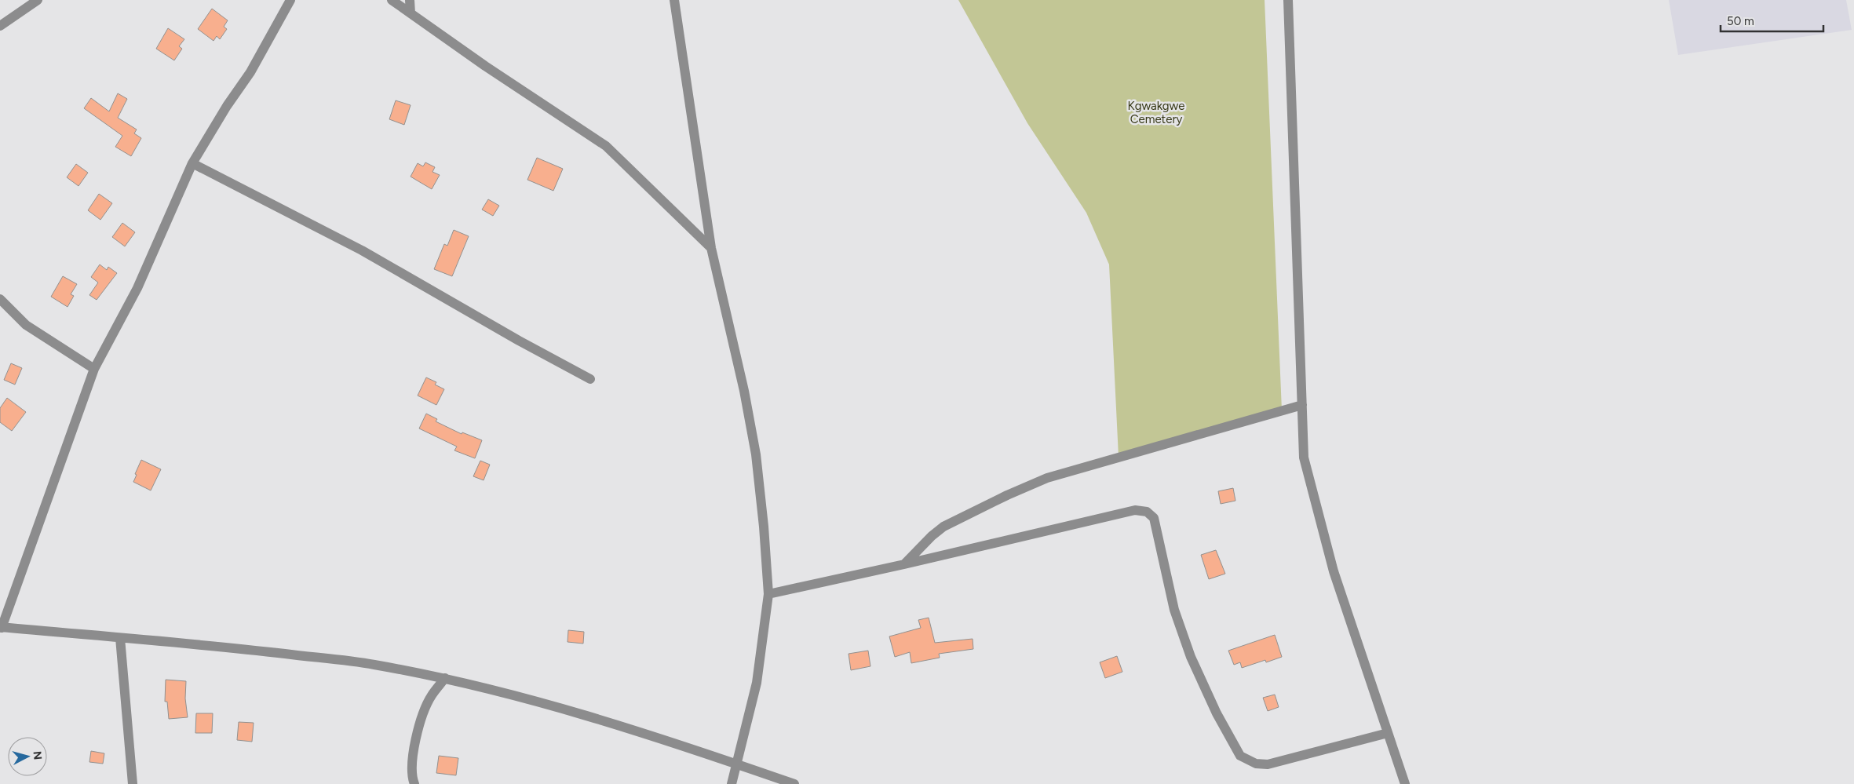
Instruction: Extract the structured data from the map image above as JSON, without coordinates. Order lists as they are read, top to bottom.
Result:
{
  "parks": ["Kgwakgwe Cemetery"],
  "scale_bar": "50 m",
  "north": "right"
}
